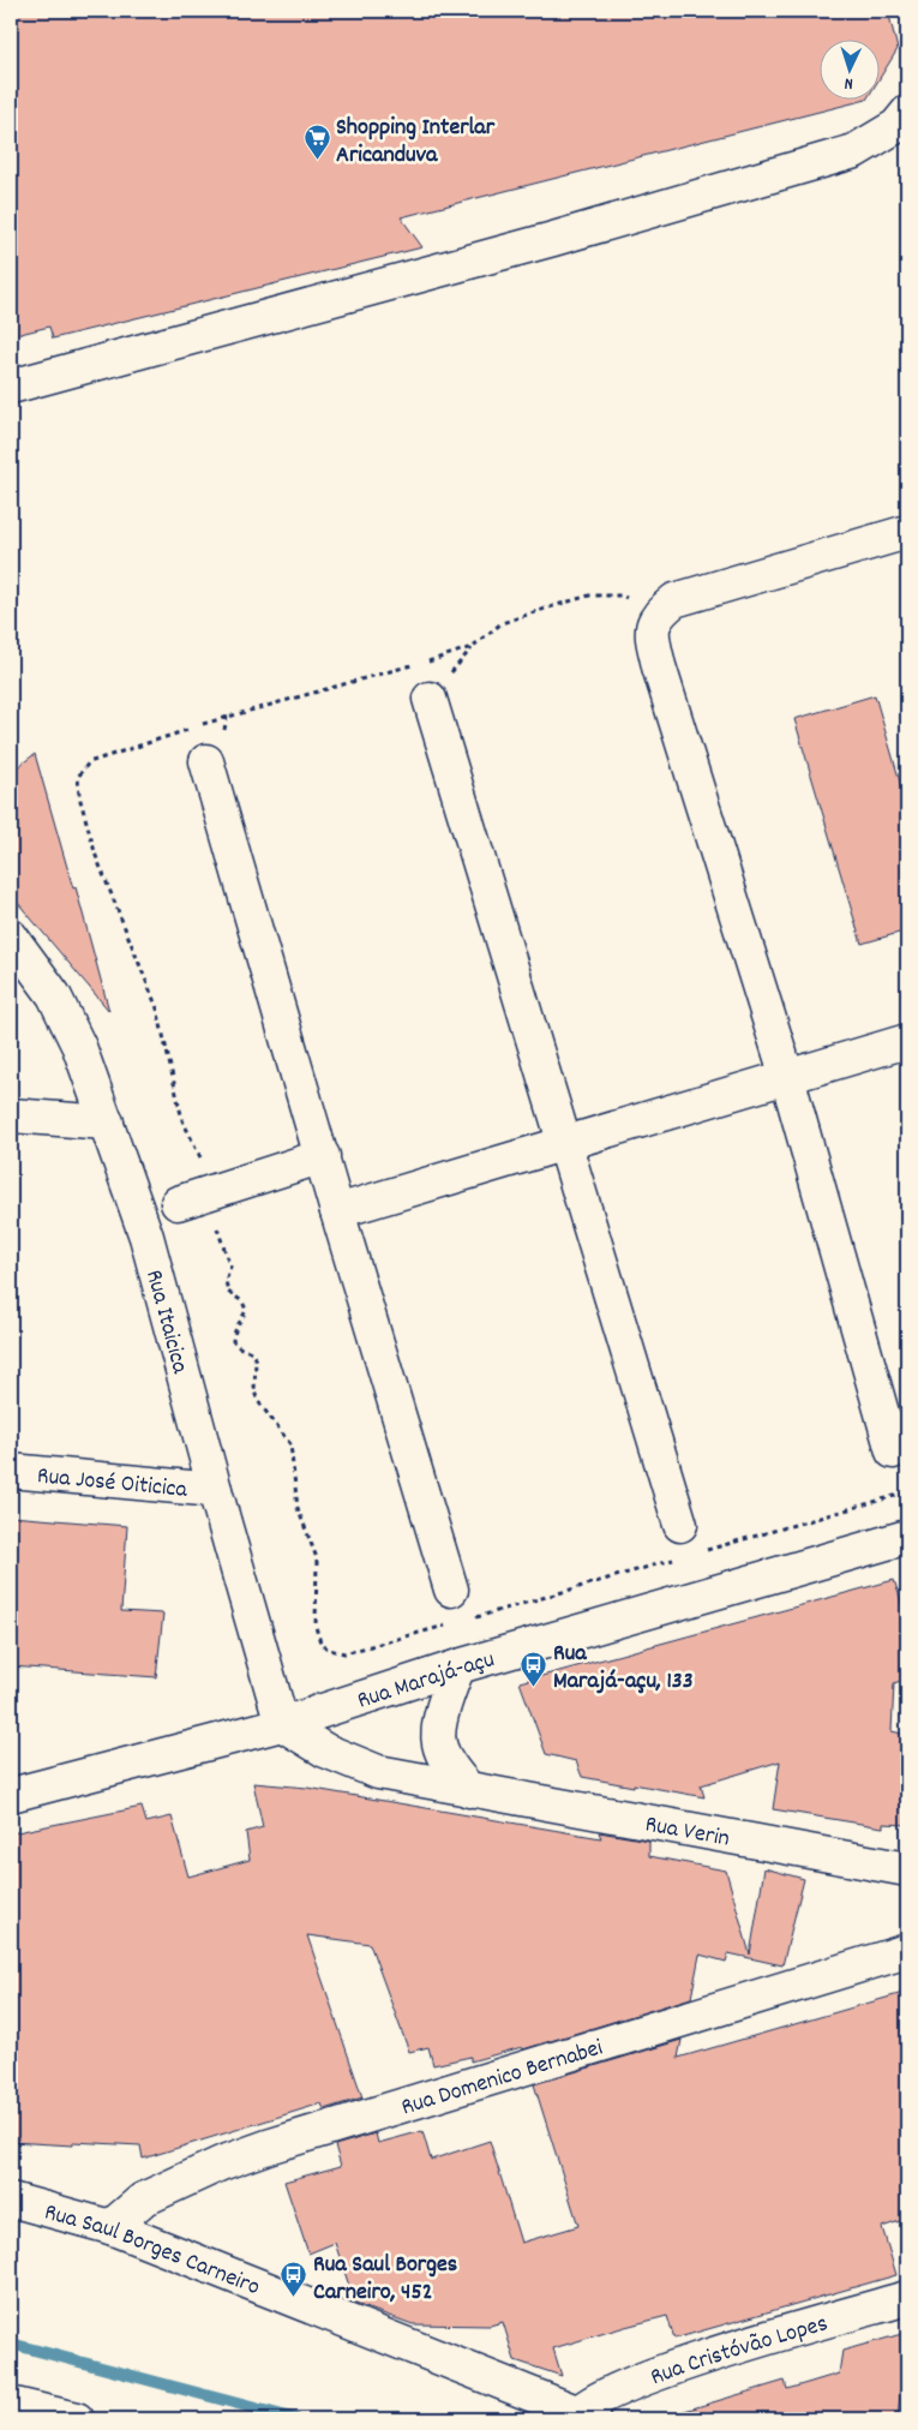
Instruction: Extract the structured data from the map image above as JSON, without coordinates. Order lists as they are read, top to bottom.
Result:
{
  "streets": {
    "street": [
      "Rua Itaicica",
      "Rua José Oiticica",
      "Rua Marajá-açu",
      "Rua Verin",
      "Rua Domenico Bernabei",
      "Rua Saul Borges Carneiro",
      "Rua Cristóvão Lopes"
    ]
  },
  "crossings": [
    ["Rua Itaicica", "Rua José Oiticica"],
    ["Rua Itaicica", "Rua Marajá-açu"],
    ["Rua Itaicica", "Rua Verin"],
    ["Rua Marajá-açu", "Rua Verin"],
    ["Rua Domenico Bernabei", "Rua Saul Borges Carneiro"],
    ["Rua Saul Borges Carneiro", "Rua Cristóvão Lopes"]
  ],
  "places": {
    "supermarket": ["Shopping Interlar Aricanduva"],
    "bus stop": ["Rua Marajá-açu, 133", "Rua Saul Borges Carneiro, 452"]
  },
  "north": "bottom"
}
